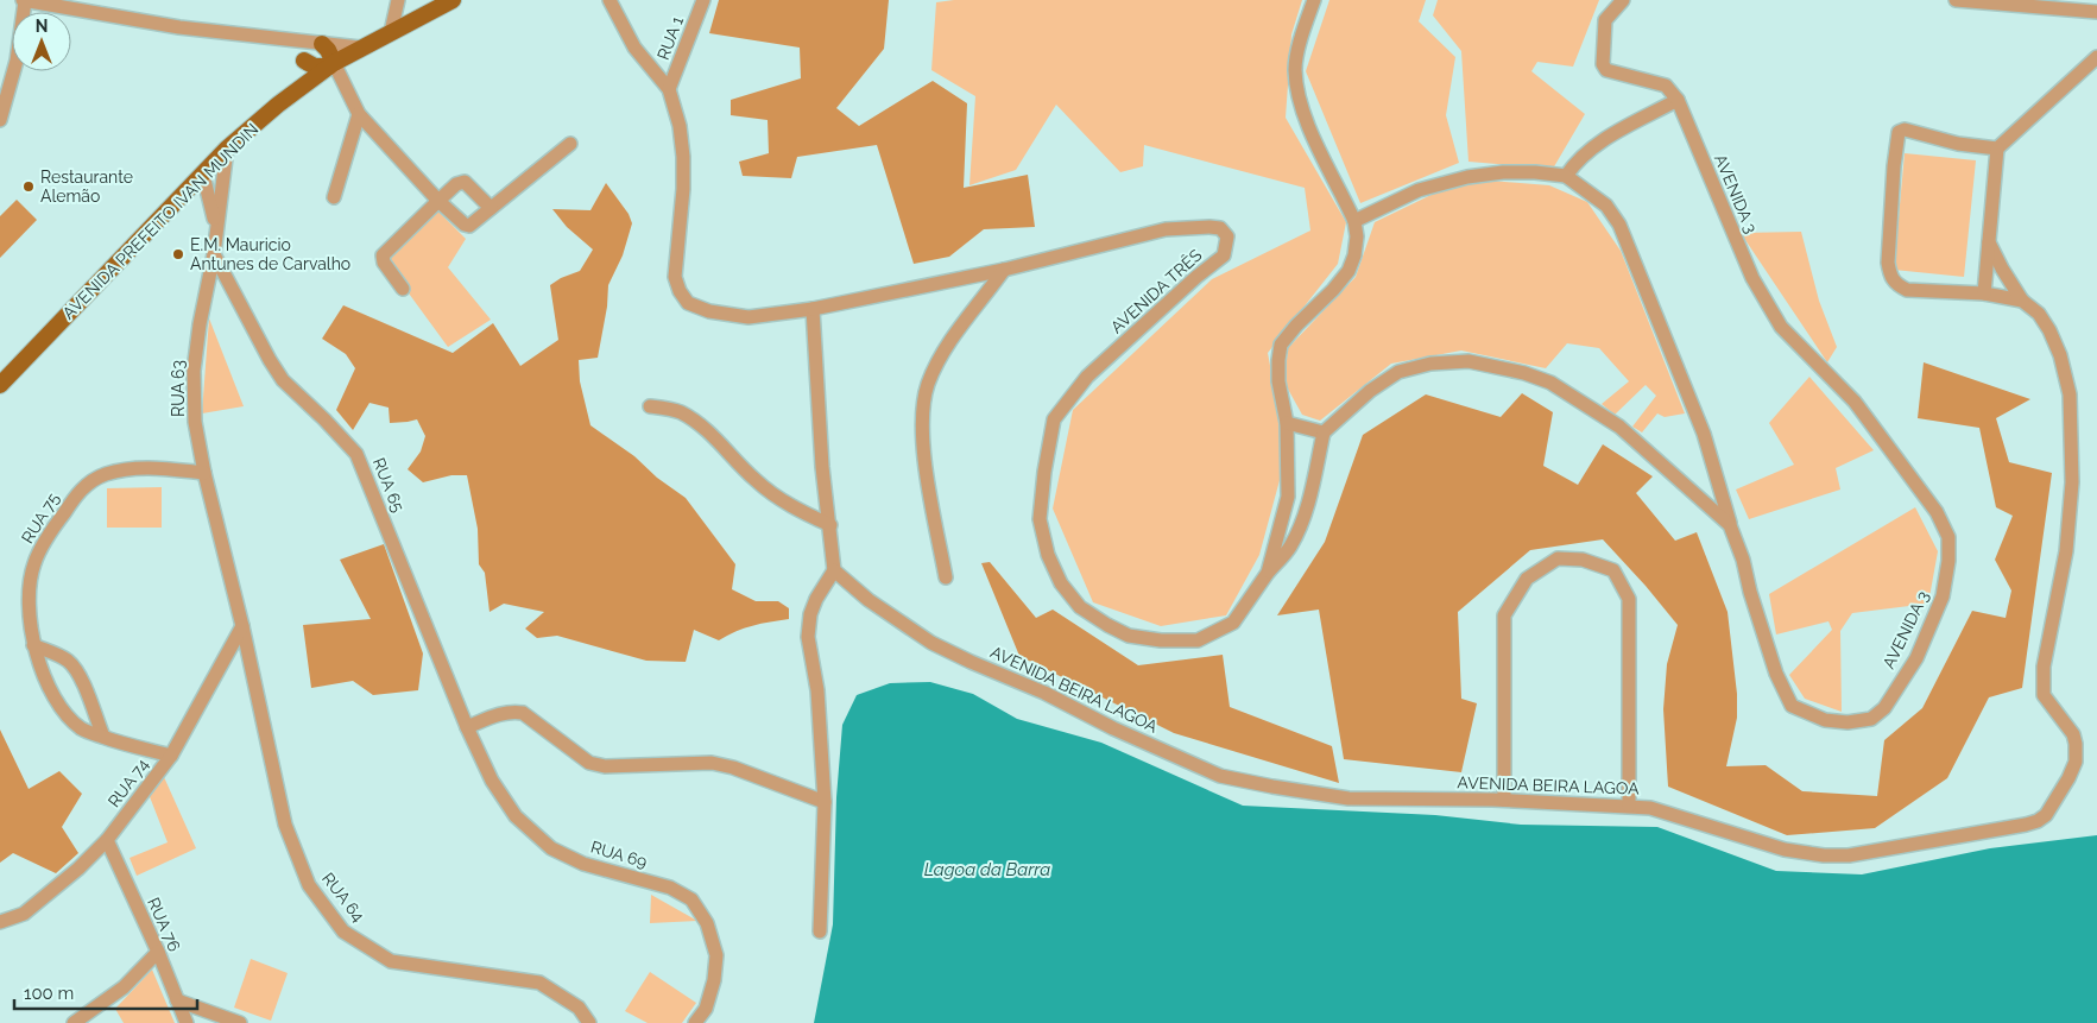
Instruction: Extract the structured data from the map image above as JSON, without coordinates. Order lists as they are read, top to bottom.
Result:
{
  "streets": {
    "main road": ["AVENIDA PREFEITO IVAN MUNDIN"],
    "street": [
      "RUA 1",
      "AVENIDA 3",
      "AVENIDA TRÊS",
      "RUA 63",
      "RUA 65",
      "RUA 75",
      "AVENIDA BEIRA LAGOA",
      "RUA 74",
      "RUA 69",
      "RUA 64",
      "RUA 76"
    ]
  },
  "crossings": [
    ["AVENIDA PREFEITO IVAN MUNDIN", "RUA 63"],
    ["RUA 63", "RUA 65"],
    ["RUA 63", "RUA 75"],
    ["RUA 63", "RUA 74"],
    ["RUA 63", "RUA 64"],
    ["RUA 65", "RUA 69"],
    ["RUA 75", "RUA 74"],
    ["RUA 74", "RUA 64"],
    ["RUA 74", "RUA 76"]
  ],
  "water": ["Lagoa da Barra"],
  "places": ["Restaurante Alemão", "E.M. Mauricio Antunes de Carvalho"],
  "scale_bar": "100 m",
  "north": "top"
}
